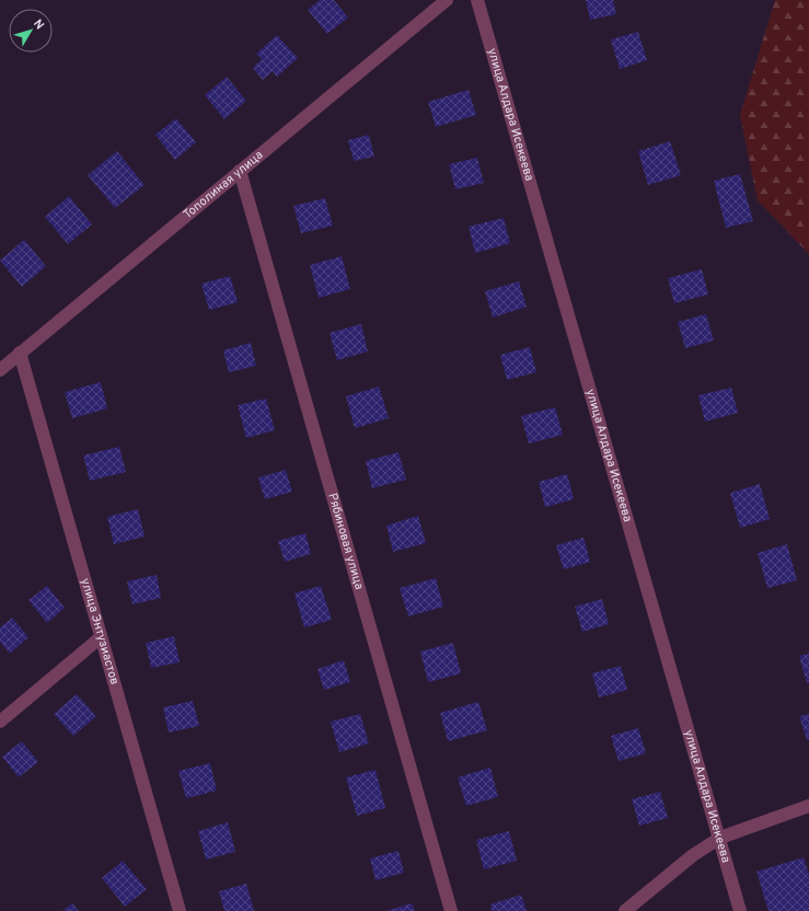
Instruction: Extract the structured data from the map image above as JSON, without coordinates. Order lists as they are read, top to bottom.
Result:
{
  "streets": {
    "street": [
      "улица Алдара Исекеева",
      "Тополиная улица",
      "Рябиновая улица",
      "улица Энтузиастов"
    ]
  },
  "crossings": [
    ["Тополиная улица", "Рябиновая улица"],
    ["Тополиная улица", "улица Энтузиастов"]
  ],
  "north": "top right"
}
